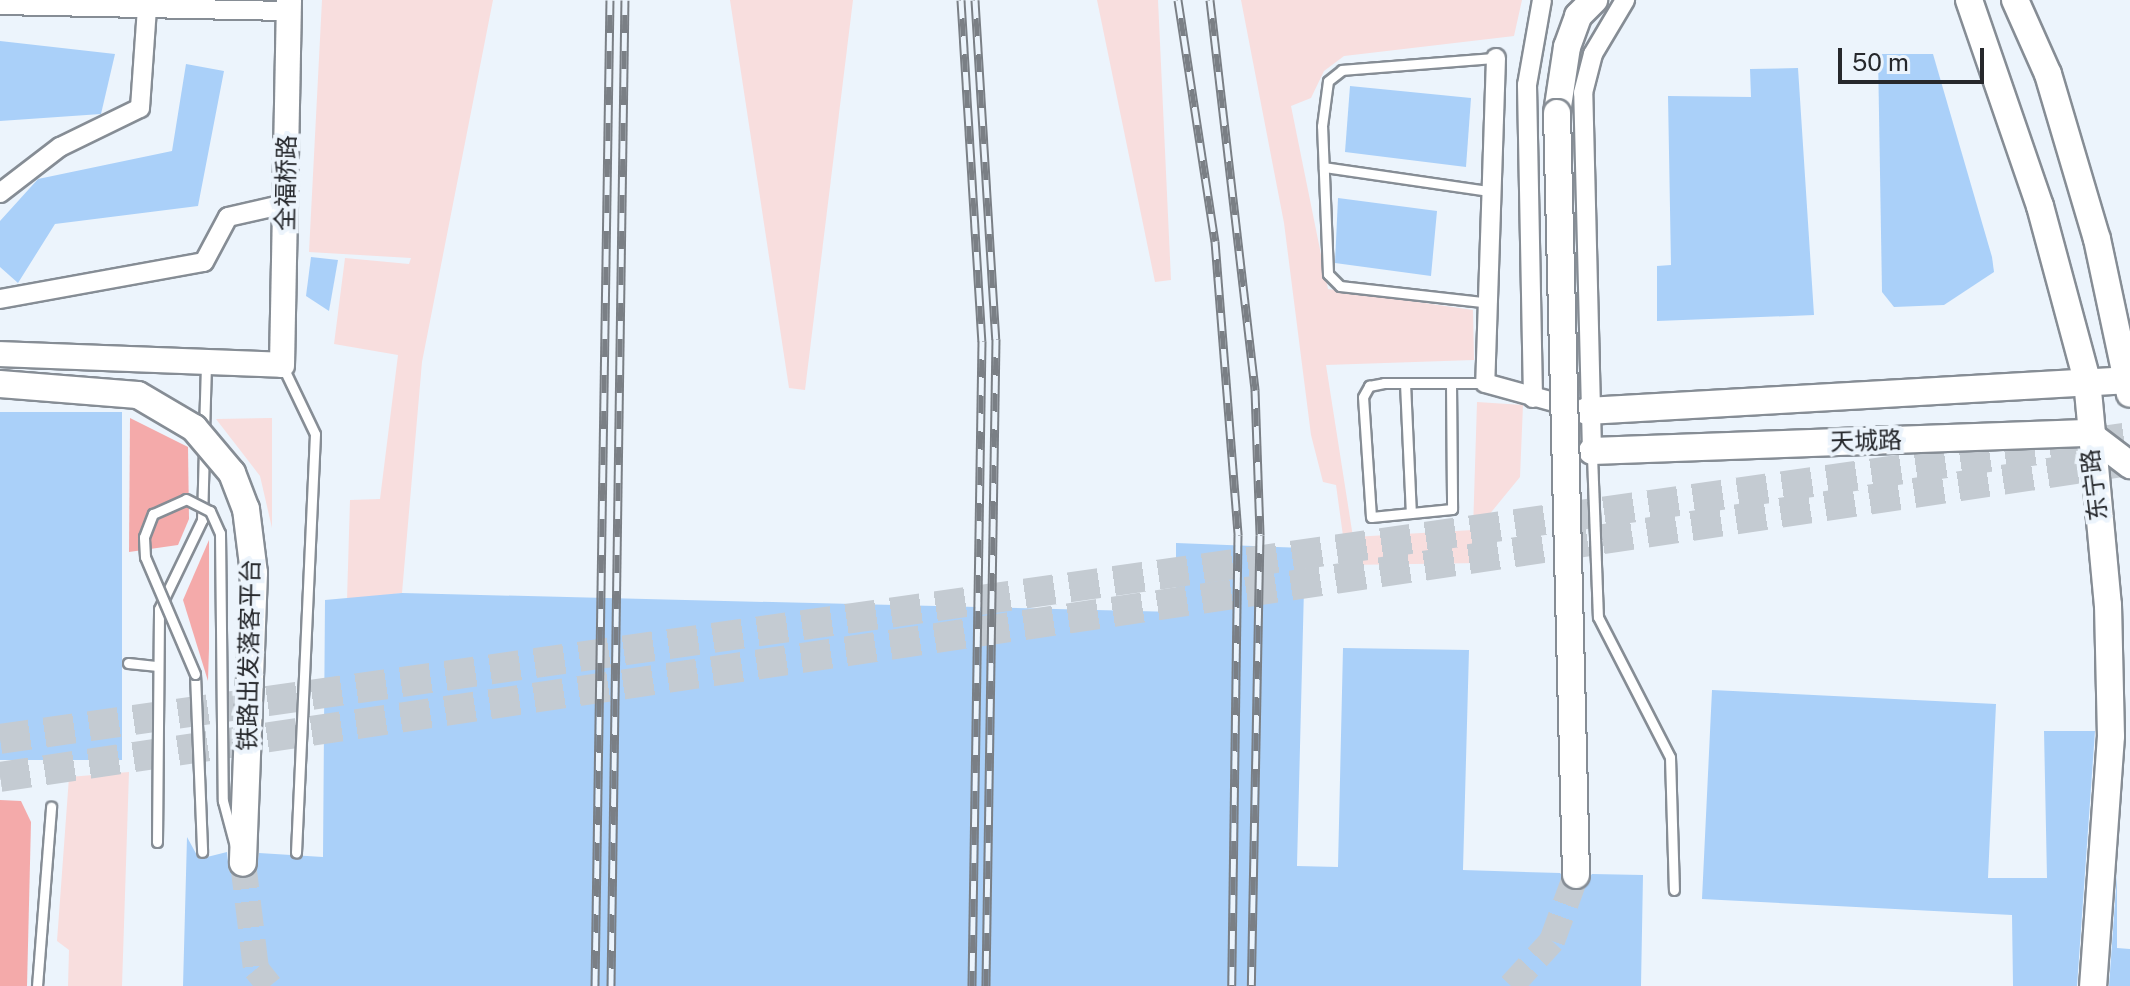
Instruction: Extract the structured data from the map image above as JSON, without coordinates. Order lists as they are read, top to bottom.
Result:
{
  "streets": {
    "main road": ["天城路", "东宁路", "铁路出发落客平台"],
    "street": ["全福桥路"]
  },
  "crossings": [
    ["天城路", "东宁路"]
  ],
  "scale_bar": "50 m"
}
